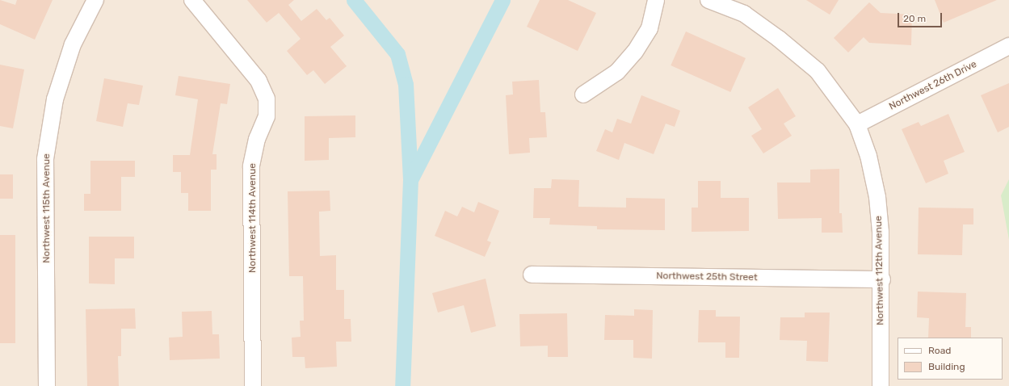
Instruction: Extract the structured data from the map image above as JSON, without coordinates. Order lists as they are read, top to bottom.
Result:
{
  "streets": {
    "street": [
      "Northwest 26th Drive",
      "Northwest 115th Avenue",
      "Northwest 114th Avenue",
      "Northwest 112th Avenue",
      "Northwest 25th Street"
    ]
  },
  "crossings": [
    ["Northwest 26th Drive", "Northwest 112th Avenue"],
    ["Northwest 112th Avenue", "Northwest 25th Street"]
  ],
  "legend": ["Road", "Building"],
  "scale_bar": "20 m"
}
